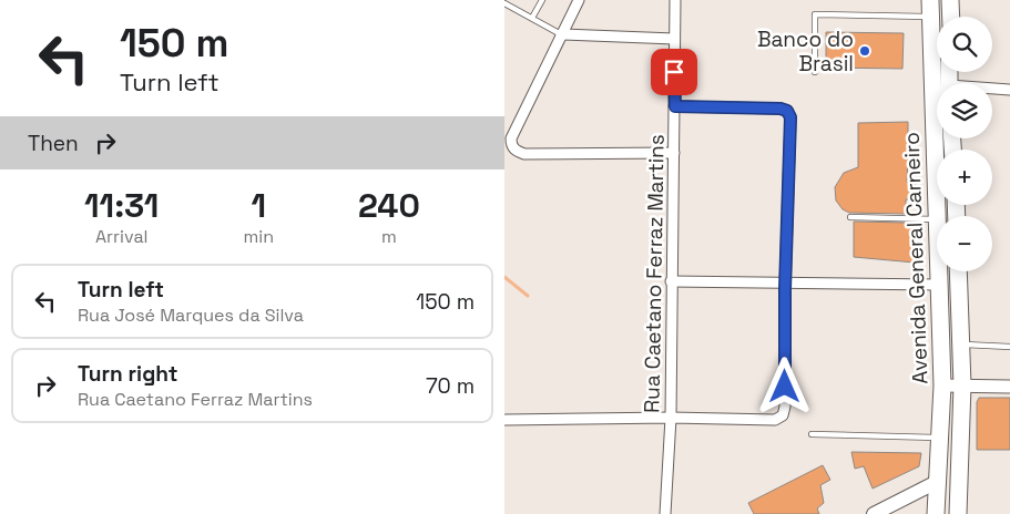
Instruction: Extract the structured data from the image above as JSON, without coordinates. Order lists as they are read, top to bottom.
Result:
{
  "streets": {
    "main road": ["Avenida General Carneiro"],
    "street": ["Rua Caetano Ferraz Martins"]
  },
  "places": ["Banco do Brasil"],
  "page": {
    "turn": ["150 m", "Turn left"],
    "map_buttons": ["+", "−"],
    "then": "Then",
    "eta": [
      "11:31",
      "Arrival",
      "1",
      "min",
      "240",
      "m"
    ],
    "list": [
      {
        "name": "Turn left",
        "note": "Rua José Marques da Silva",
        "value": "150 m"
      },
      {
        "name": "Turn right",
        "note": "Rua Caetano Ferraz Martins",
        "value": "70 m"
      }
    ]
  }
}
